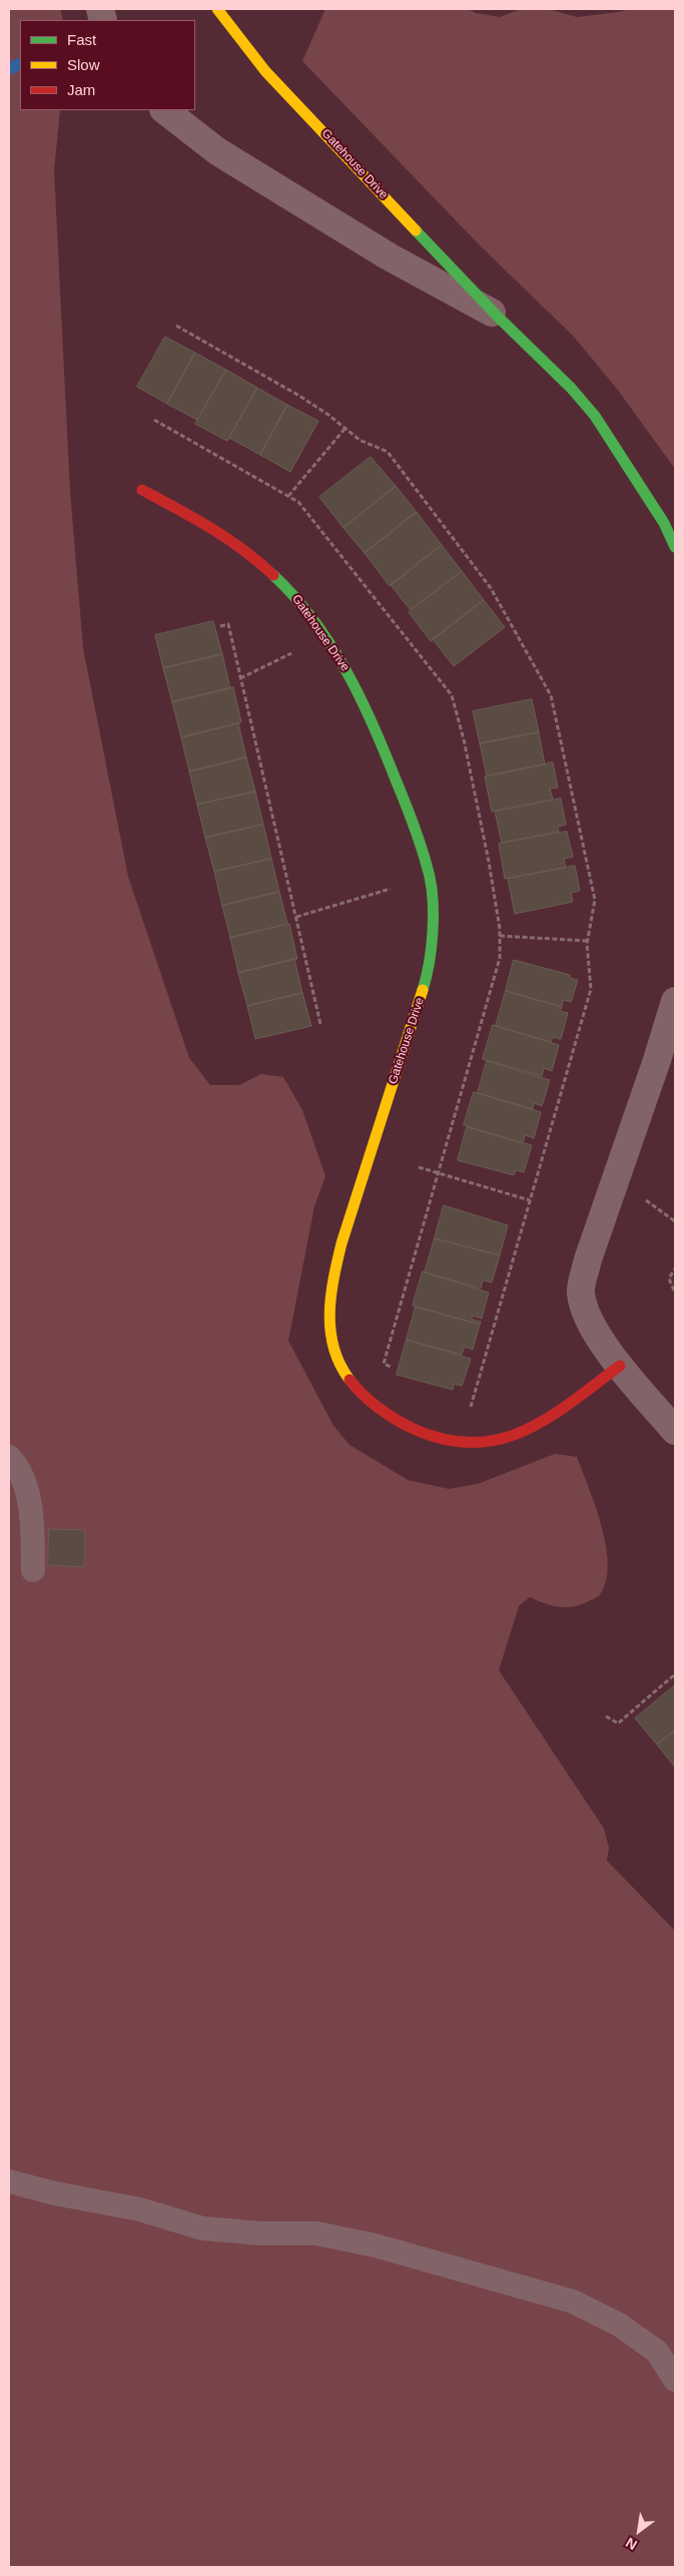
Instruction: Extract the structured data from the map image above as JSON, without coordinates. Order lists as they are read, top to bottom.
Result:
{
  "streets": {
    "street": ["Gatehouse Drive"]
  },
  "legend": ["Fast", "Slow", "Jam"],
  "north": "bottom left"
}
